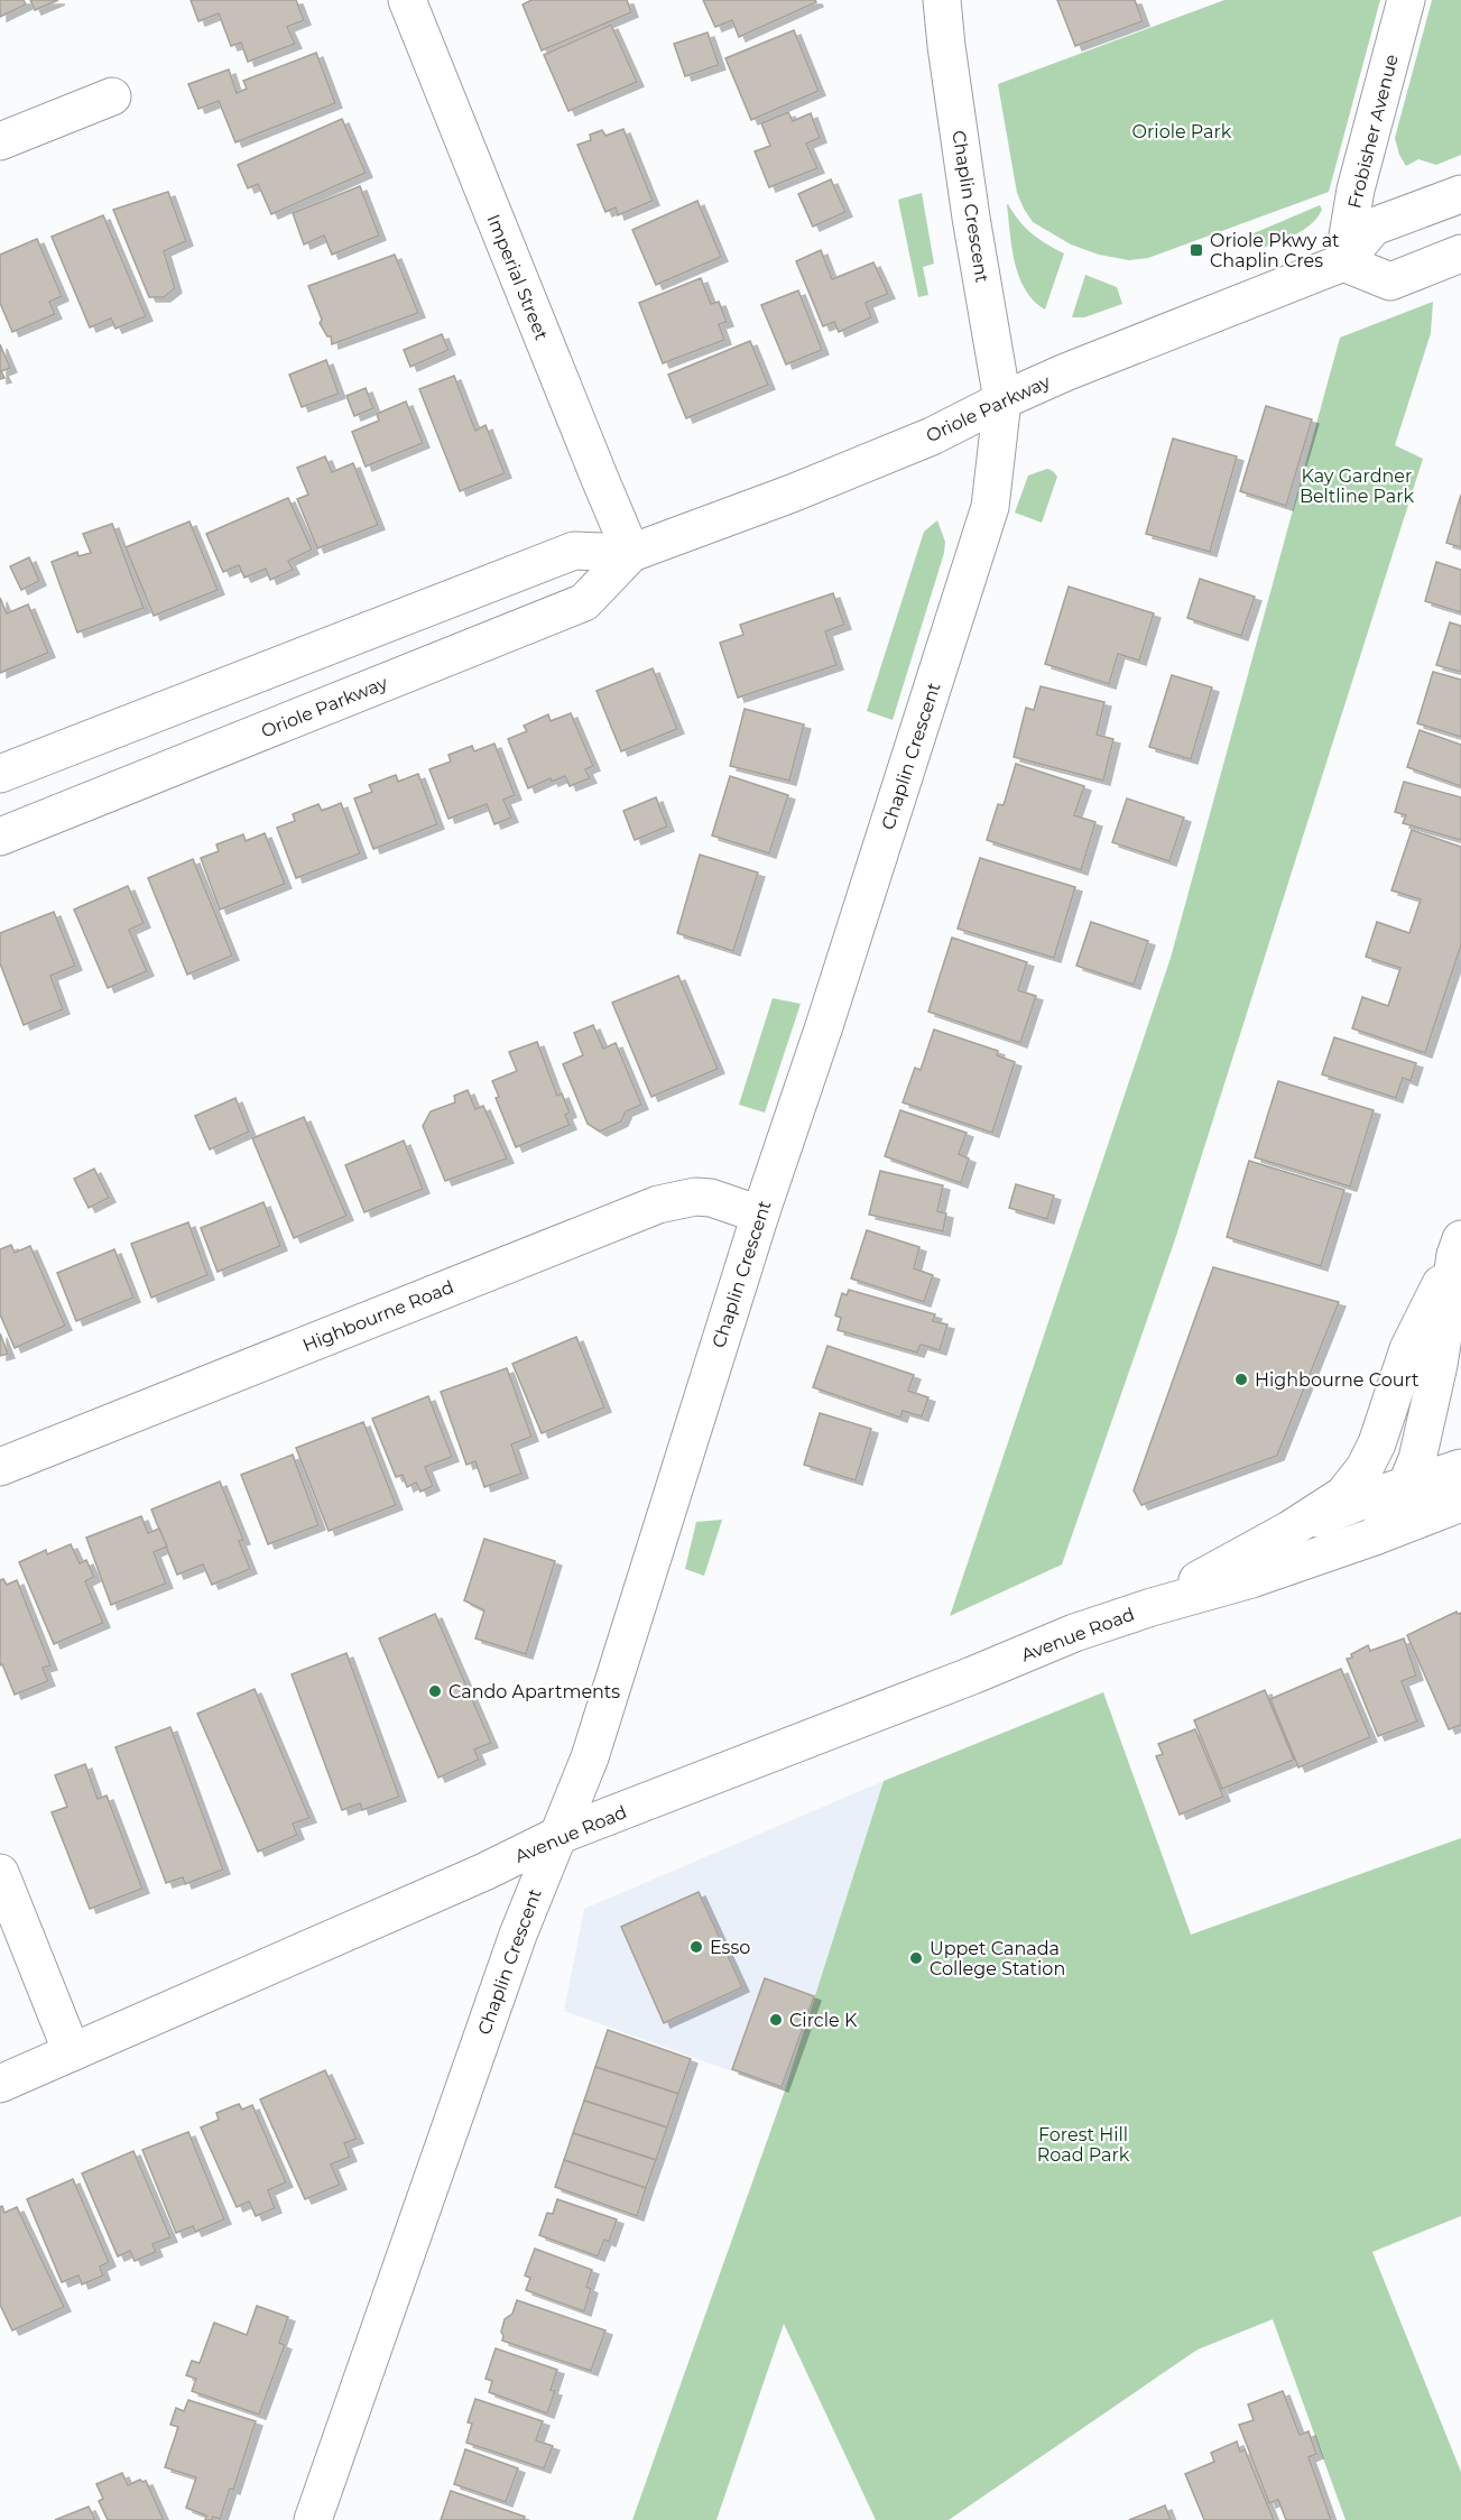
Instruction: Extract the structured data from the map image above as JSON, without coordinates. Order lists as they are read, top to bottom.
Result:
{
  "streets": {
    "street": [
      "Frobisher Avenue",
      "Chaplin Crescent",
      "Imperial Street",
      "Oriole Parkway",
      "Highbourne Road",
      "Avenue Road"
    ]
  },
  "crossings": [
    ["Frobisher Avenue", "Oriole Parkway"],
    ["Chaplin Crescent", "Oriole Parkway"],
    ["Chaplin Crescent", "Highbourne Road"],
    ["Chaplin Crescent", "Avenue Road"],
    ["Imperial Street", "Oriole Parkway"]
  ],
  "parks": ["Oriole Park", "Kay Gardner Beltline Park", "Forest Hill Road Park"],
  "places": {
    "transit": ["Oriole Pkwy at Chaplin Cres"],
    "other": [
      "Highbourne Court",
      "Cando Apartments",
      "Esso",
      "Uppet Canada College Station",
      "Circle K"
    ]
  }
}
